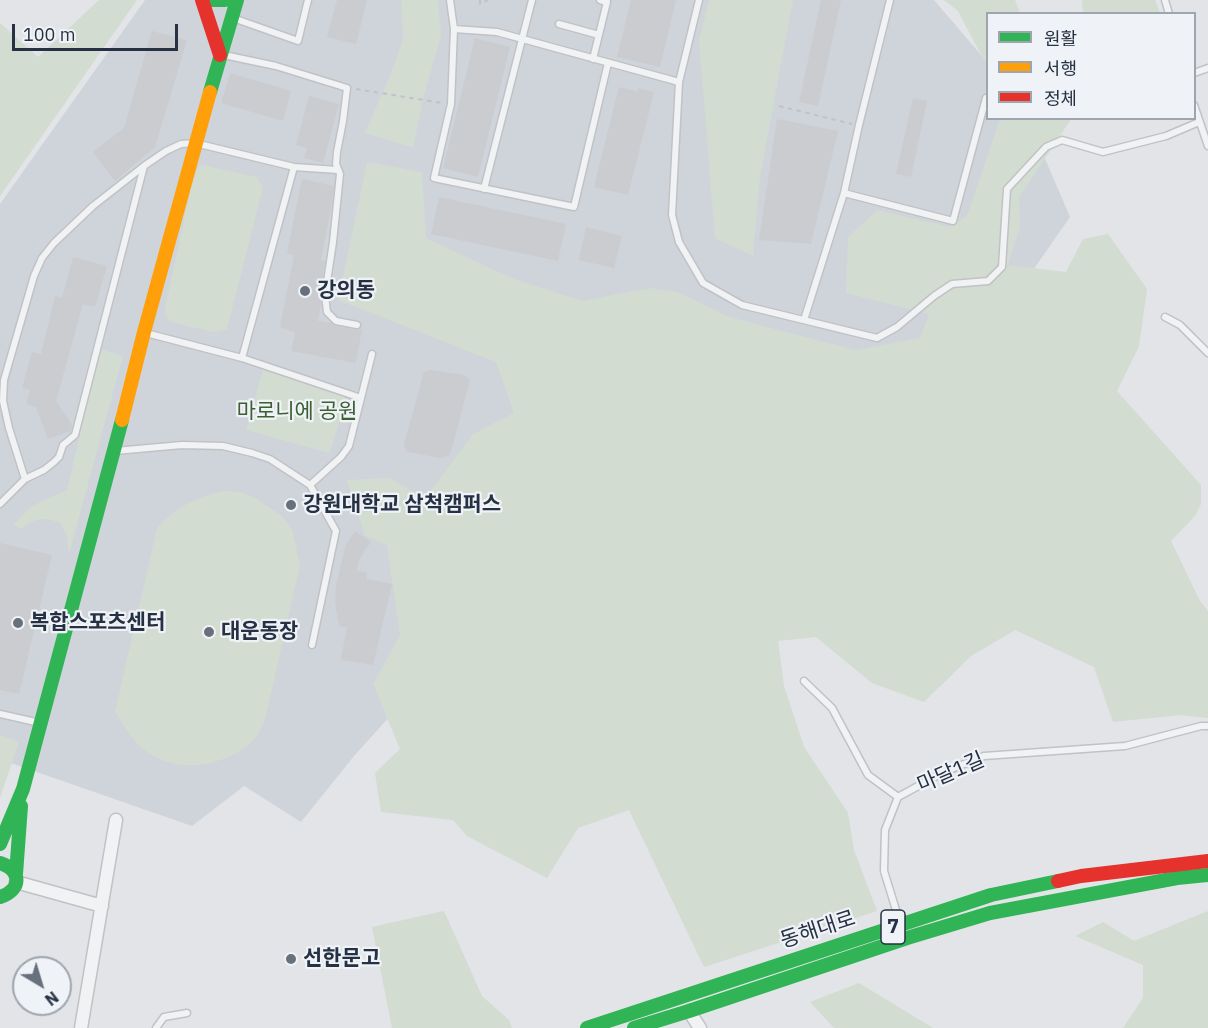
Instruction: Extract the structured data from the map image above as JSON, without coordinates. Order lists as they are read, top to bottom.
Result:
{
  "streets": {
    "main road": ["7", "동해대로"],
    "lane": ["마달1길"]
  },
  "crossings": [
    ["마달1길", "동해대로"]
  ],
  "parks": ["마로니에 공원"],
  "places": [
    "강의동",
    "강원대학교 삼척캠퍼스",
    "복합스포츠센터",
    "대운동장",
    "선한문고"
  ],
  "legend": ["원활", "서행", "정체"],
  "scale_bar": "100 m",
  "north": "bottom right"
}
